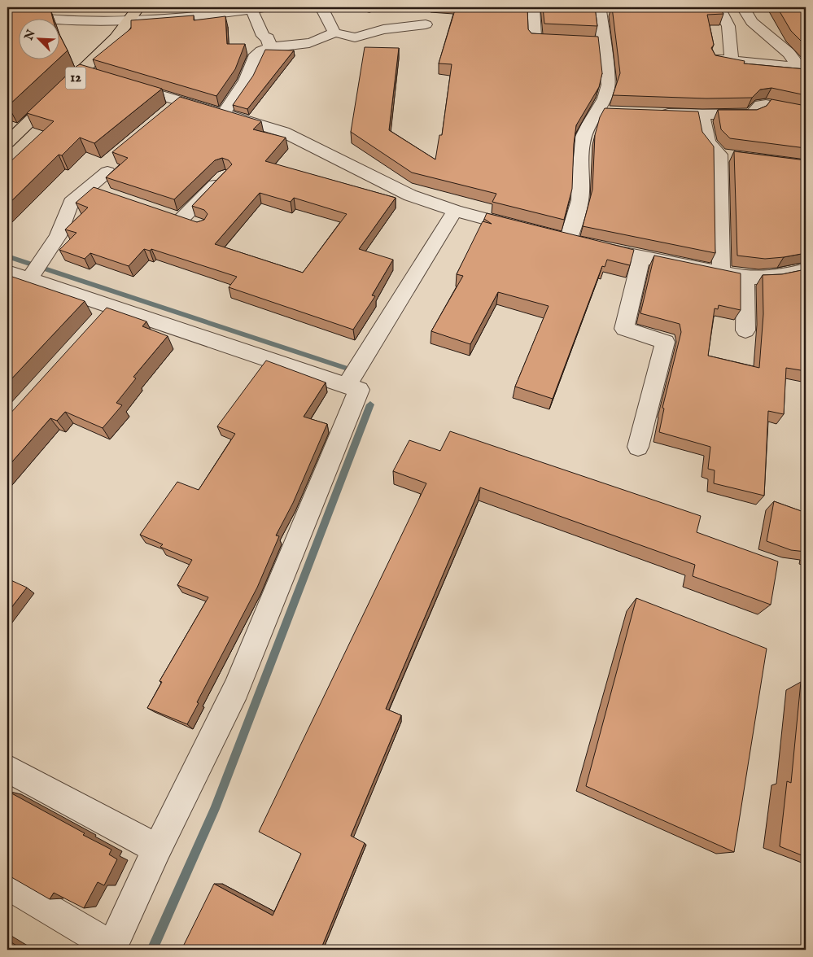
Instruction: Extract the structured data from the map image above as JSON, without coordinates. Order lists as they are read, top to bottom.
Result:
{
  "streets": {
    "main road": ["12"]
  },
  "north": "top left"
}
